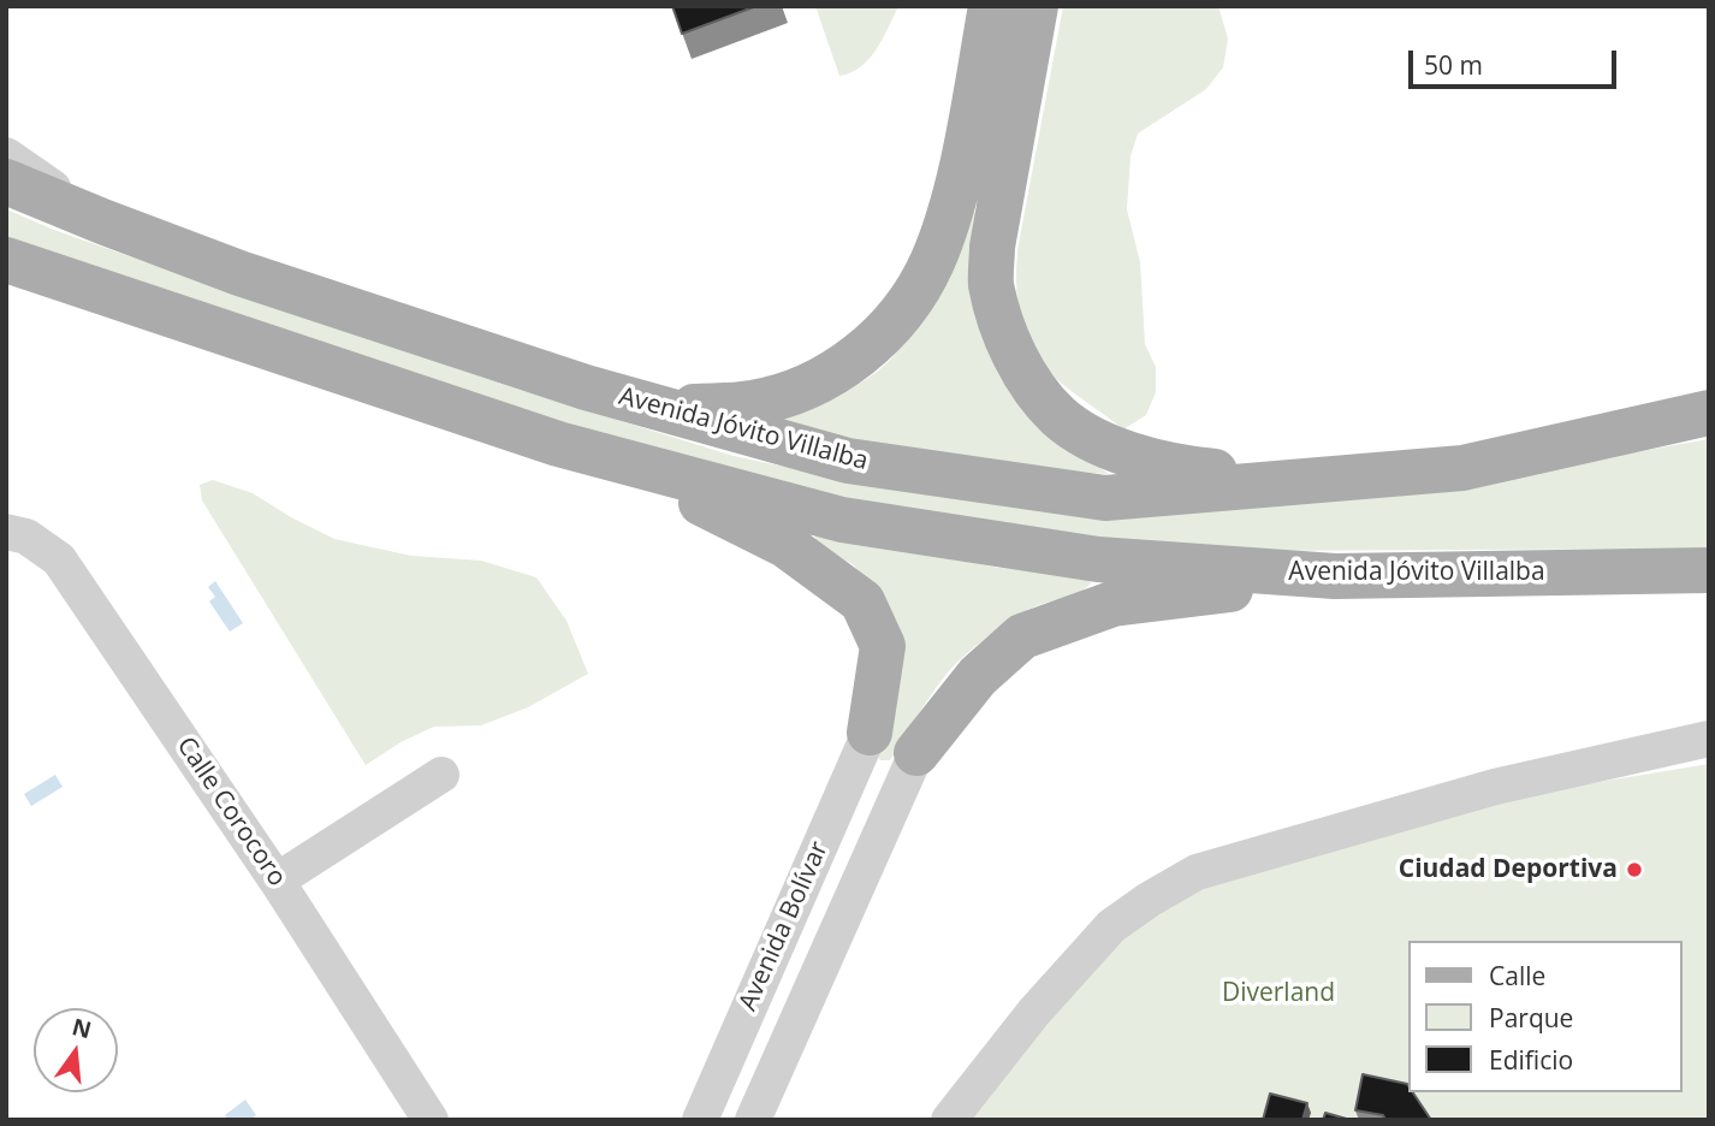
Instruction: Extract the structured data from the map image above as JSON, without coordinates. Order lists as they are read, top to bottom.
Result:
{
  "streets": {
    "main road": ["Avenida Jóvito Villalba"],
    "street": ["Calle Corocoro", "Avenida Bolívar"]
  },
  "parks": ["Diverland"],
  "places": ["Ciudad Deportiva"],
  "legend": ["Calle", "Parque", "Edificio"],
  "scale_bar": "50 m",
  "north": "top"
}
